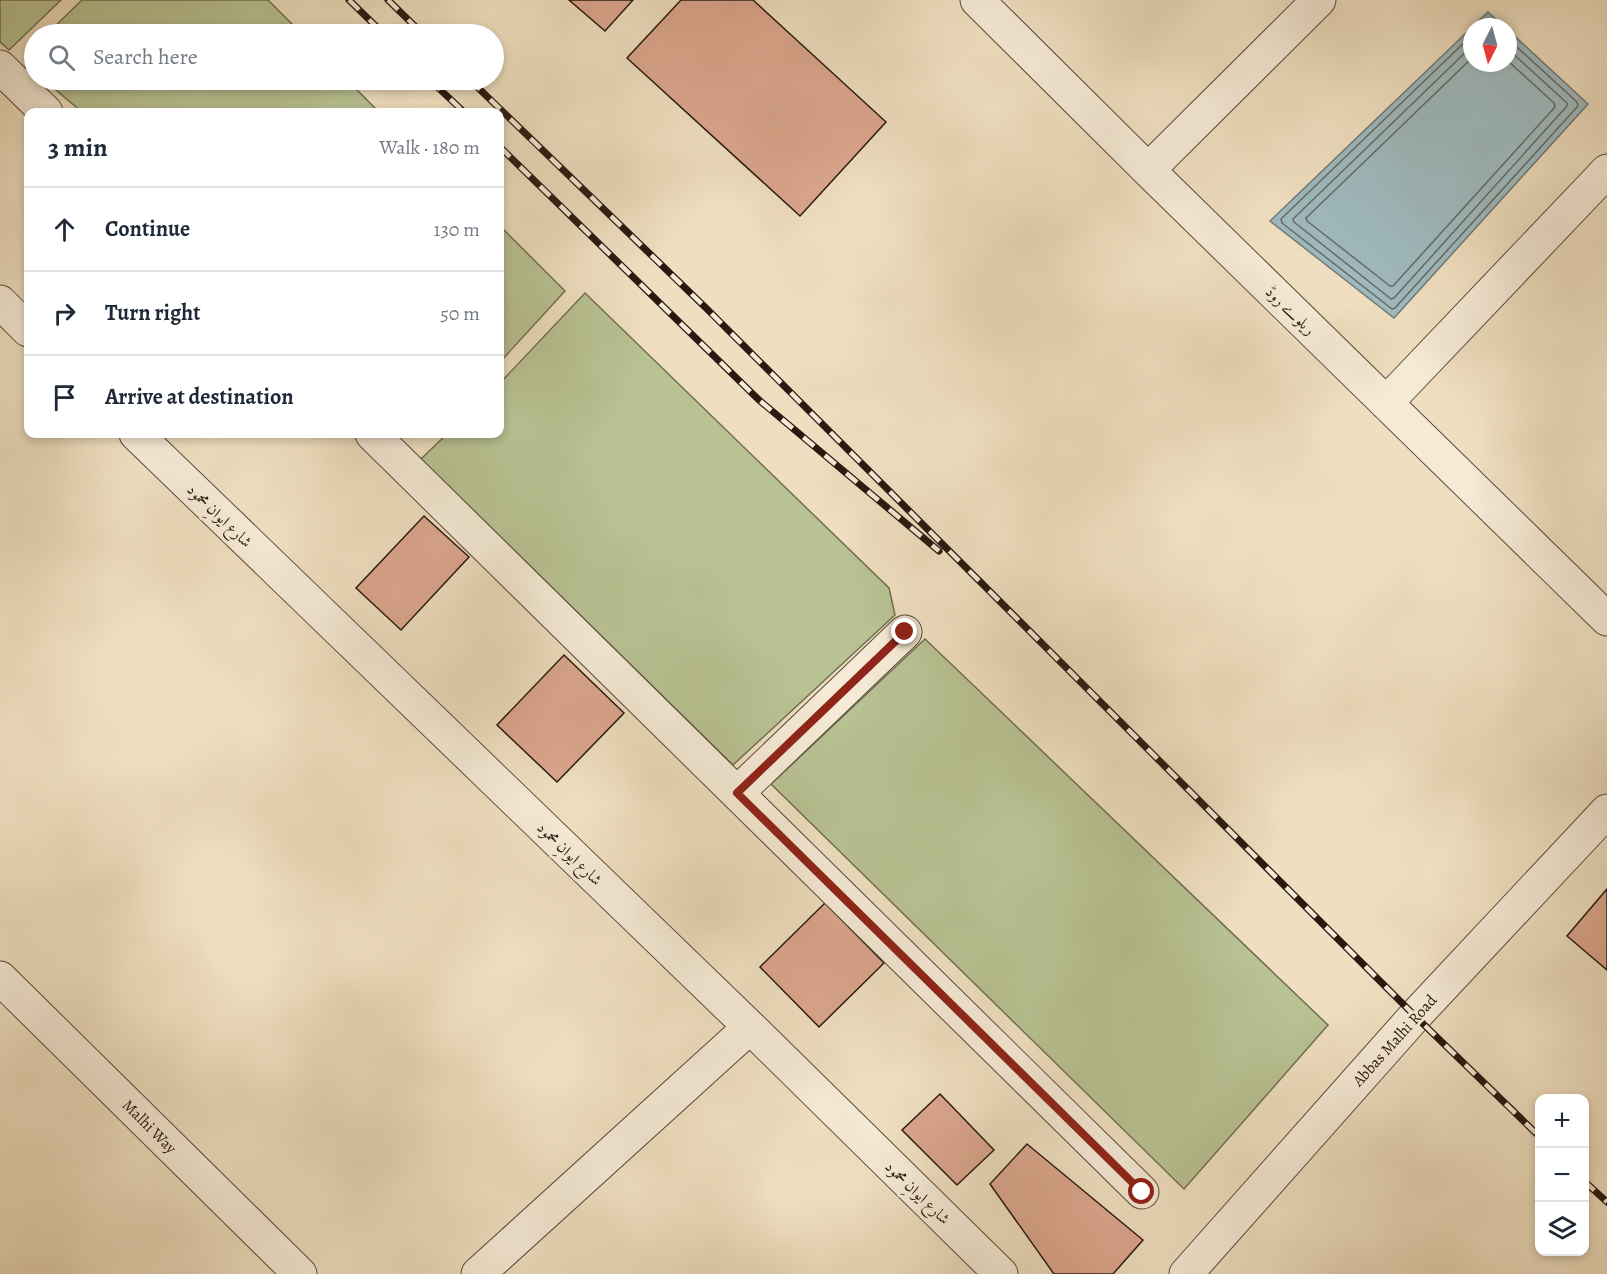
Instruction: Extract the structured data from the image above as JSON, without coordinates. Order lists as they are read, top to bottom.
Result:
{
  "streets": {
    "street": [
      "ریلوے روڈ",
      "شارع ایوانِ محمود",
      "Abbas Malhi Road",
      "Malhi Way"
    ]
  },
  "north": "bottom",
  "page": {
    "search": "Search here",
    "heading": ["3 min", "Walk · 180 m"],
    "list": [
      ["Continue", "130 m"],
      ["Turn right", "50 m"],
      "Arrive at destination"
    ],
    "map_buttons": ["+", "−"]
  }
}
